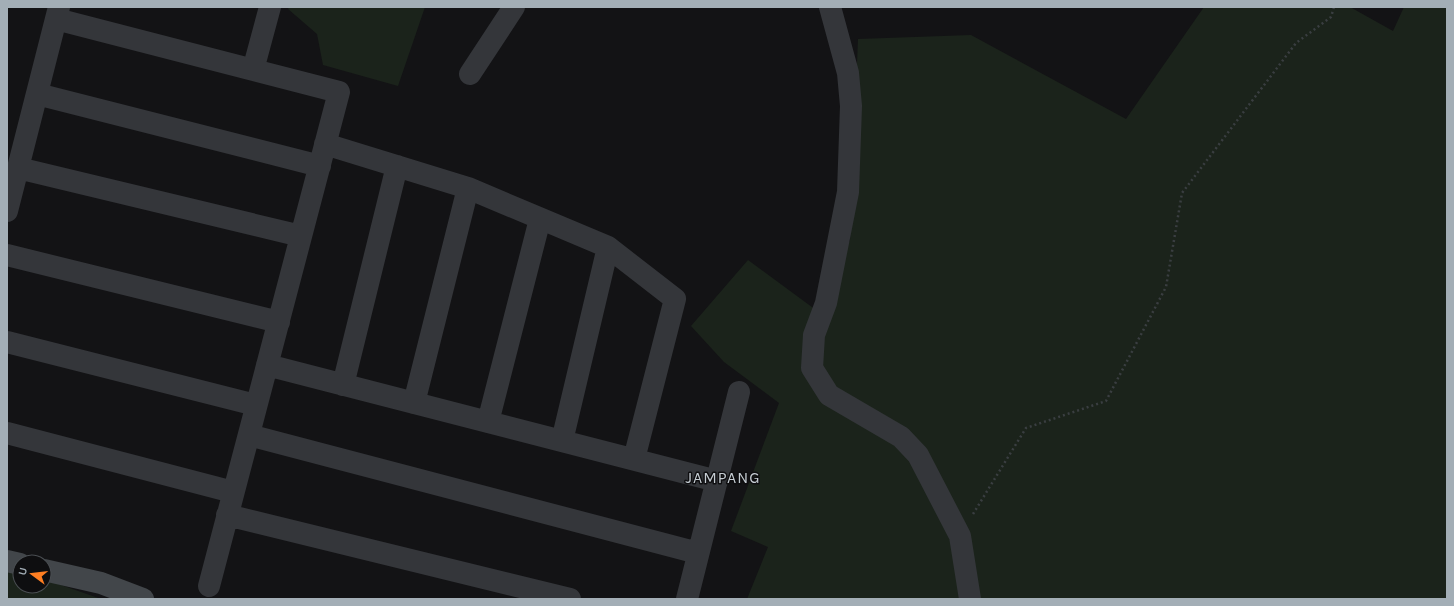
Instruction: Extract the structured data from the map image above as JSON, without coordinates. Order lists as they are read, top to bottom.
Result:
{
  "districts": ["JAMPANG"],
  "north": "left"
}
